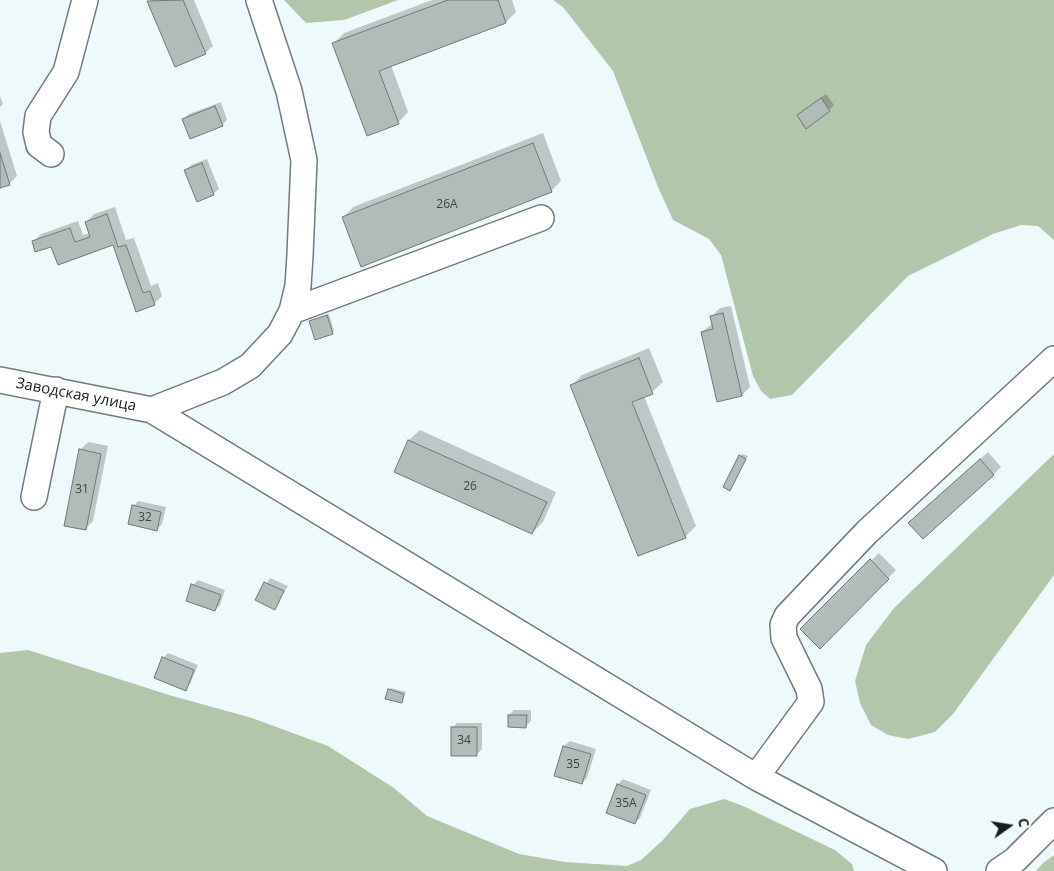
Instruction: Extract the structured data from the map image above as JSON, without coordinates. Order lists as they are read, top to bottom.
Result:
{
  "streets": {
    "street": ["Заводская улица"]
  },
  "house_numbers": [
    "26А",
    "26",
    "31",
    "32",
    "34",
    "35",
    "35А"
  ],
  "north": "right"
}
